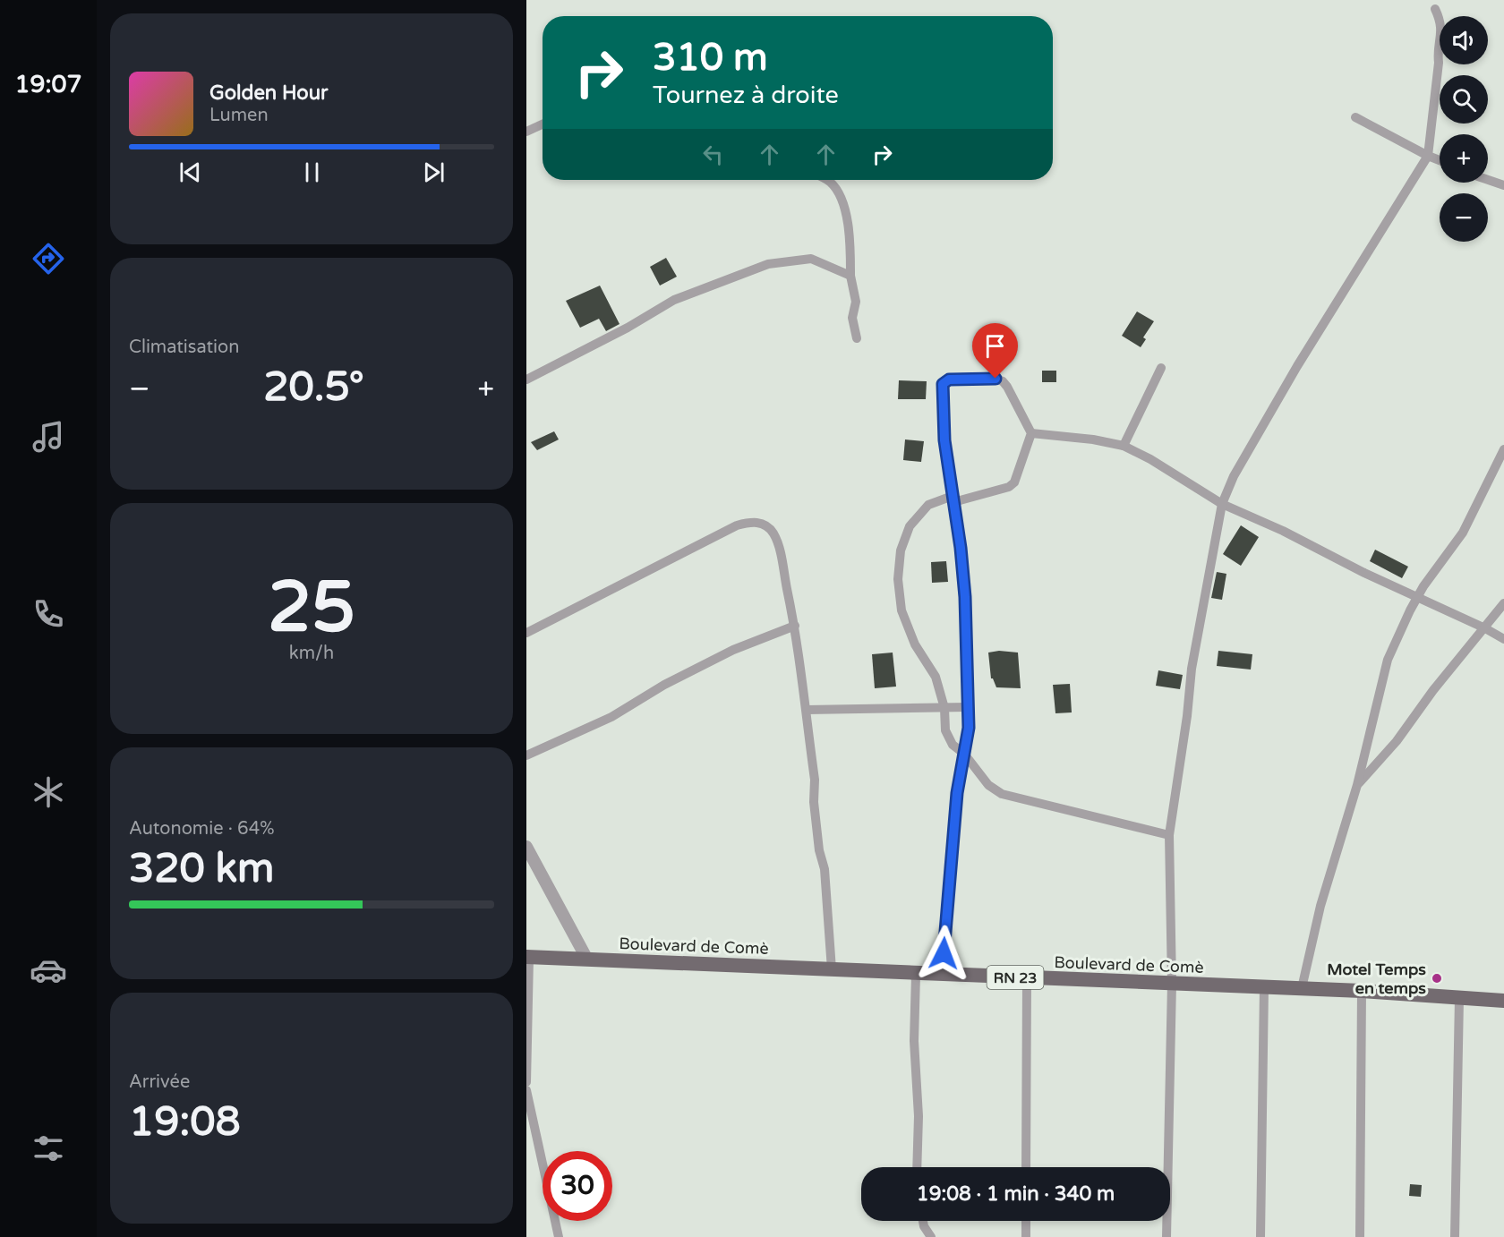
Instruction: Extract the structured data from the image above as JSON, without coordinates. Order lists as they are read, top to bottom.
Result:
{
  "streets": {
    "main road": ["Boulevard de Comè", "RN 23"]
  },
  "places": ["Motel Temps en temps"],
  "page": {
    "tabs": "19:07",
    "map_buttons": ["+", "−"],
    "turn": ["310 m", "Tournez à droite"],
    "song": ["Golden Hour", "Lumen"],
    "tile": [
      "Climatisation",
      ["25", "km/h"],
      ["Autonomie · 64%", "320 km"],
      ["Arrivée", "19:08"]
    ],
    "heat": ["−", "20.5°", "+"],
    "limit": "30",
    "trip": "19:08 · 1 min · 340 m"
  }
}
